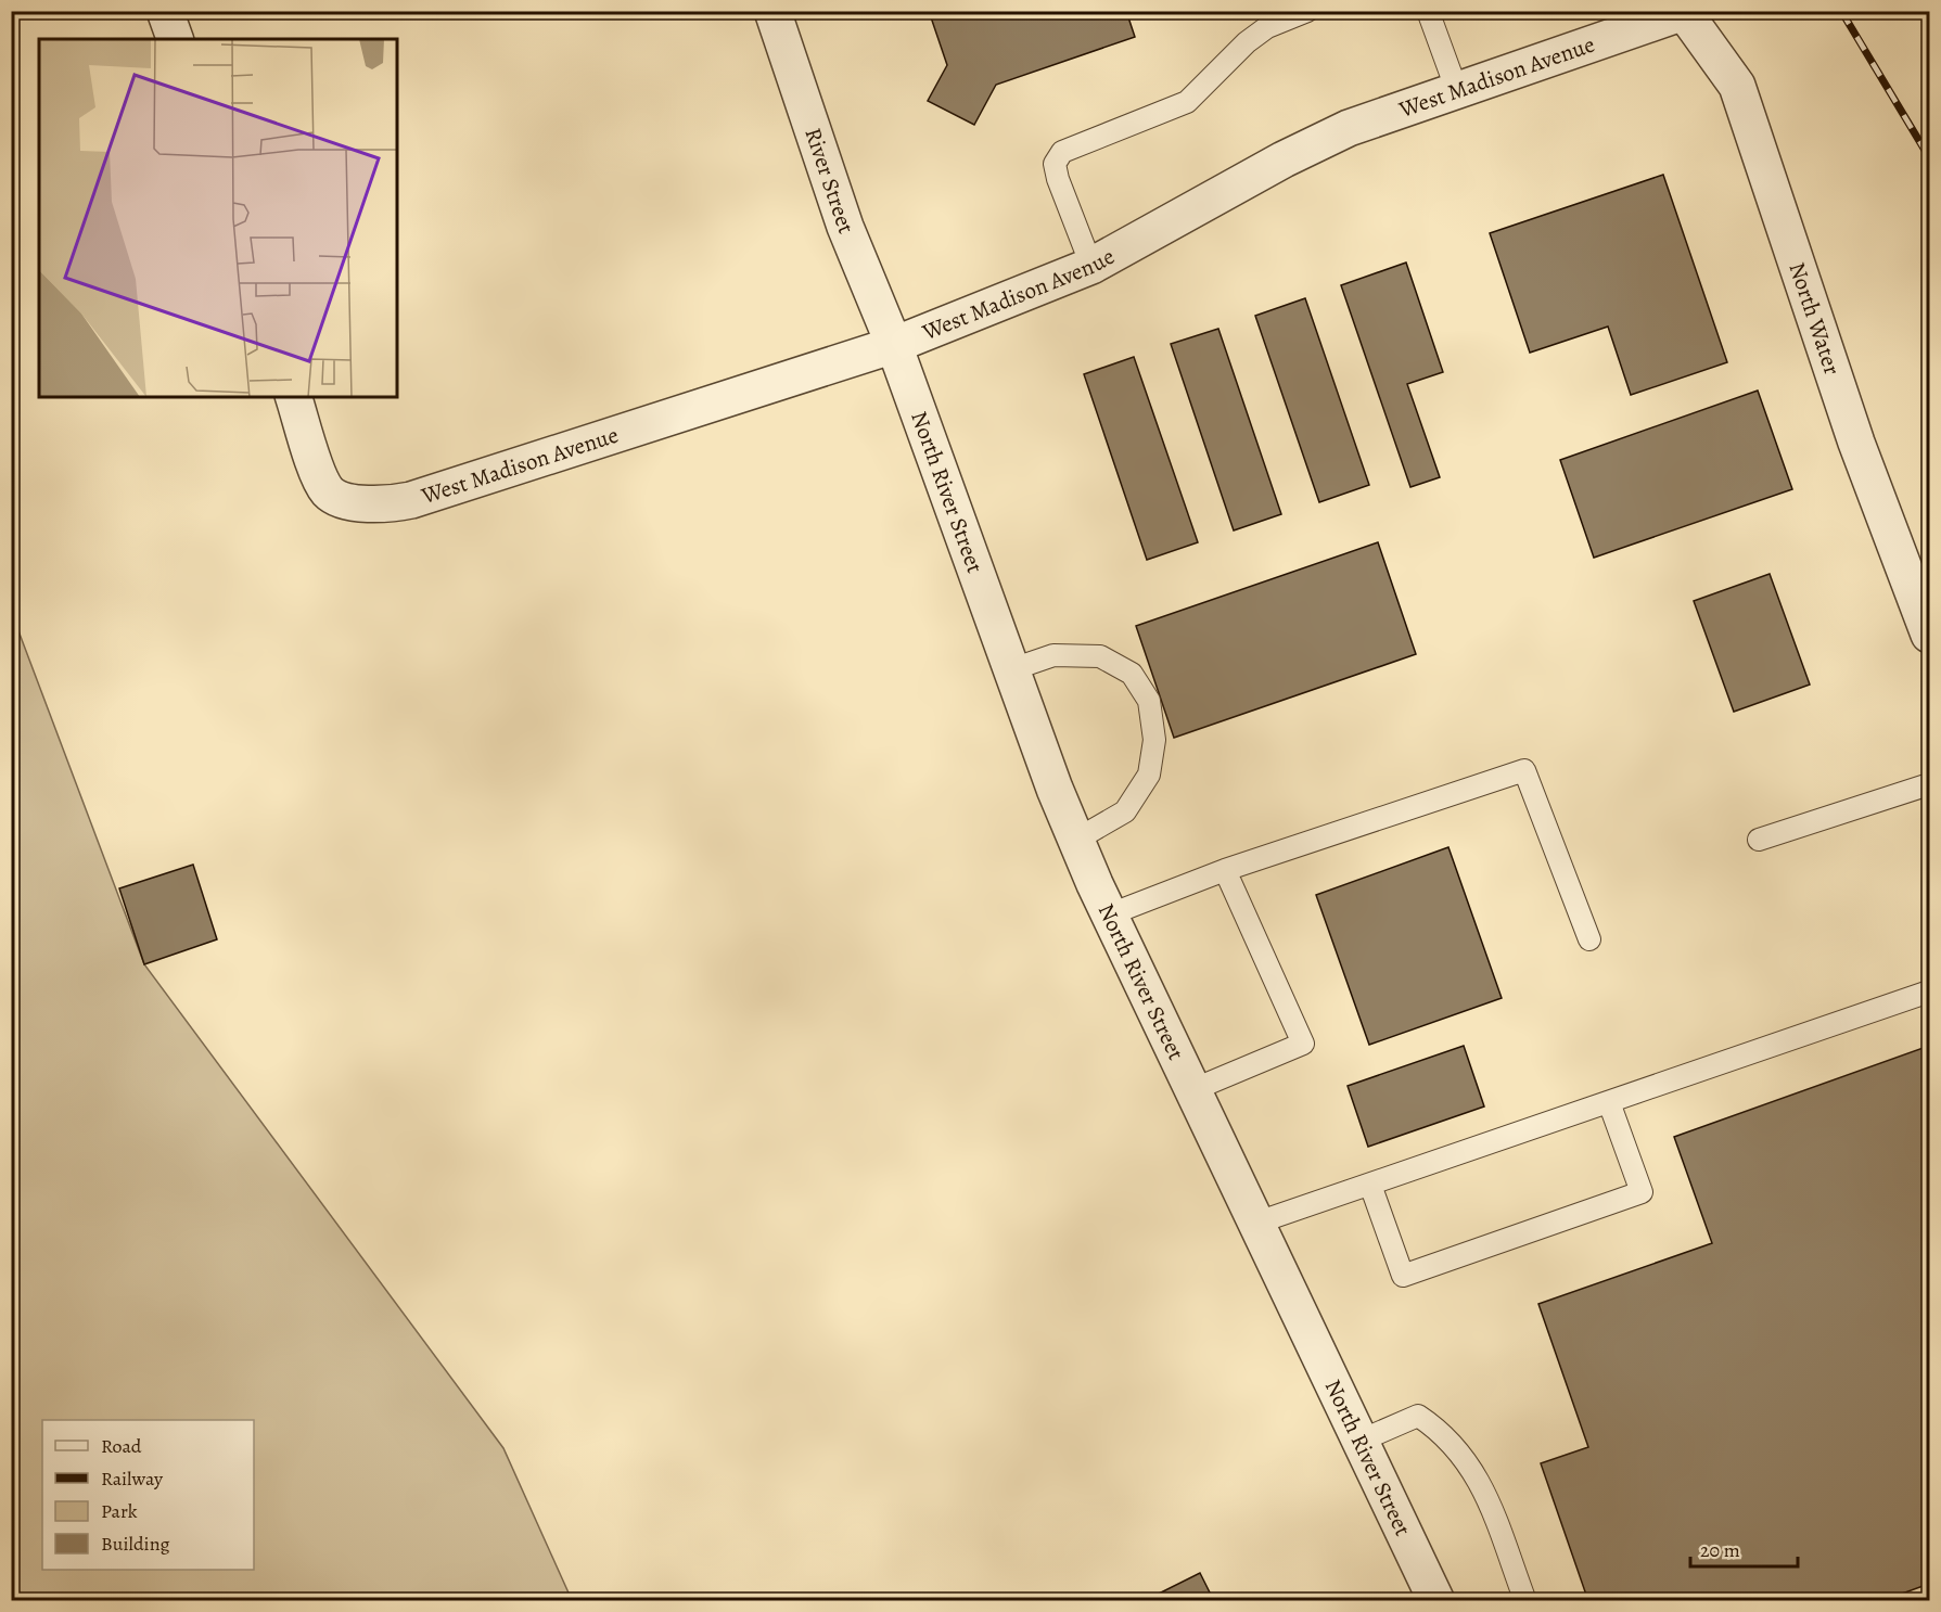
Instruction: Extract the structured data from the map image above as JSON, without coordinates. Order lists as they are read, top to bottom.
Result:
{
  "streets": {
    "street": [
      "West Madison Avenue",
      "River Street",
      "North Water",
      "North River Street"
    ]
  },
  "crossings": [
    ["West Madison Avenue", "River Street"],
    ["West Madison Avenue", "North Water"],
    ["West Madison Avenue", "North River Street"],
    ["River Street", "North River Street"]
  ],
  "legend": [
    "Road",
    "Railway",
    "Park",
    "Building"
  ],
  "scale_bar": "20 m"
}
